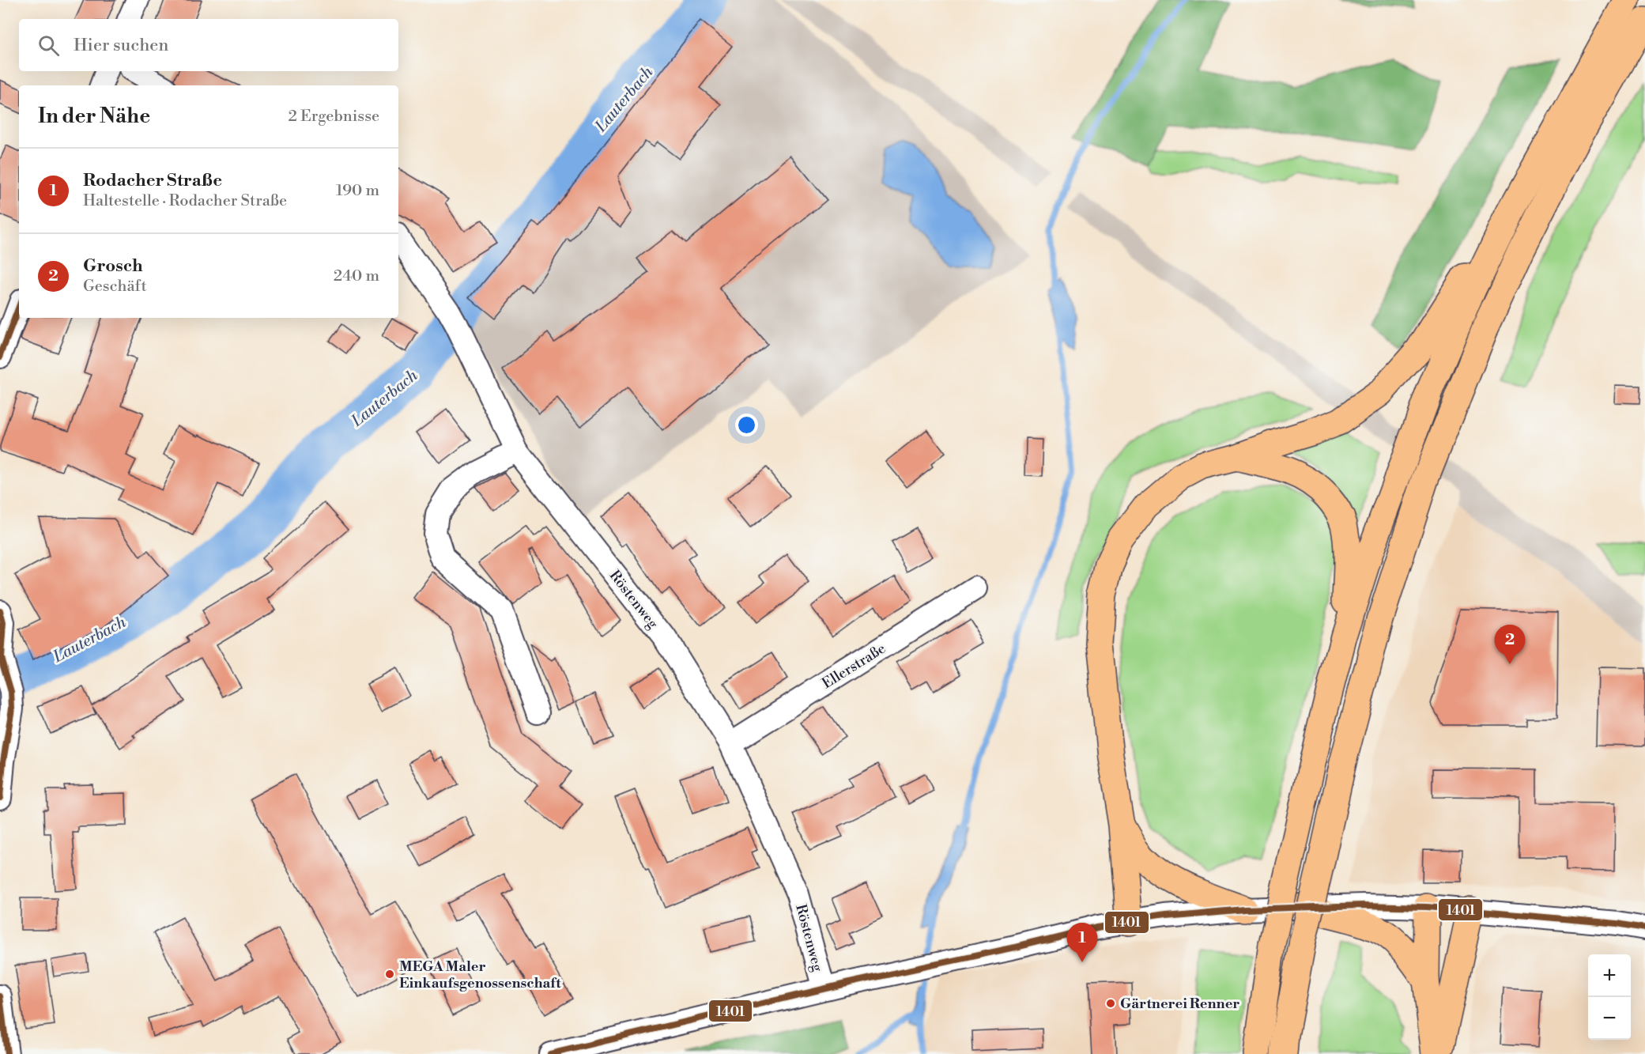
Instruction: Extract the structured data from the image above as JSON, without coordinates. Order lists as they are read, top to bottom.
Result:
{
  "streets": {
    "street": ["Röstenweg", "Ellerstraße"]
  },
  "crossings": [
    ["Röstenweg", "Ellerstraße"]
  ],
  "water": ["Lauterbach"],
  "places": ["MEGA Maler Einkaufsgenossenschaft", "Gärtnerei Renner"],
  "lines": ["transit line 1401"],
  "page": {
    "search": "Hier suchen",
    "heading": ["In der Nähe", "2 Ergebnisse"],
    "list": [
      {
        "mark": "1",
        "name": "Rodacher Straße",
        "note": "Haltestelle · Rodacher Straße",
        "value": "190 m"
      },
      {
        "mark": "2",
        "name": "Grosch",
        "note": "Geschäft",
        "value": "240 m"
      }
    ],
    "pins": ["2", "1"],
    "map_buttons": ["+", "−"]
  }
}
